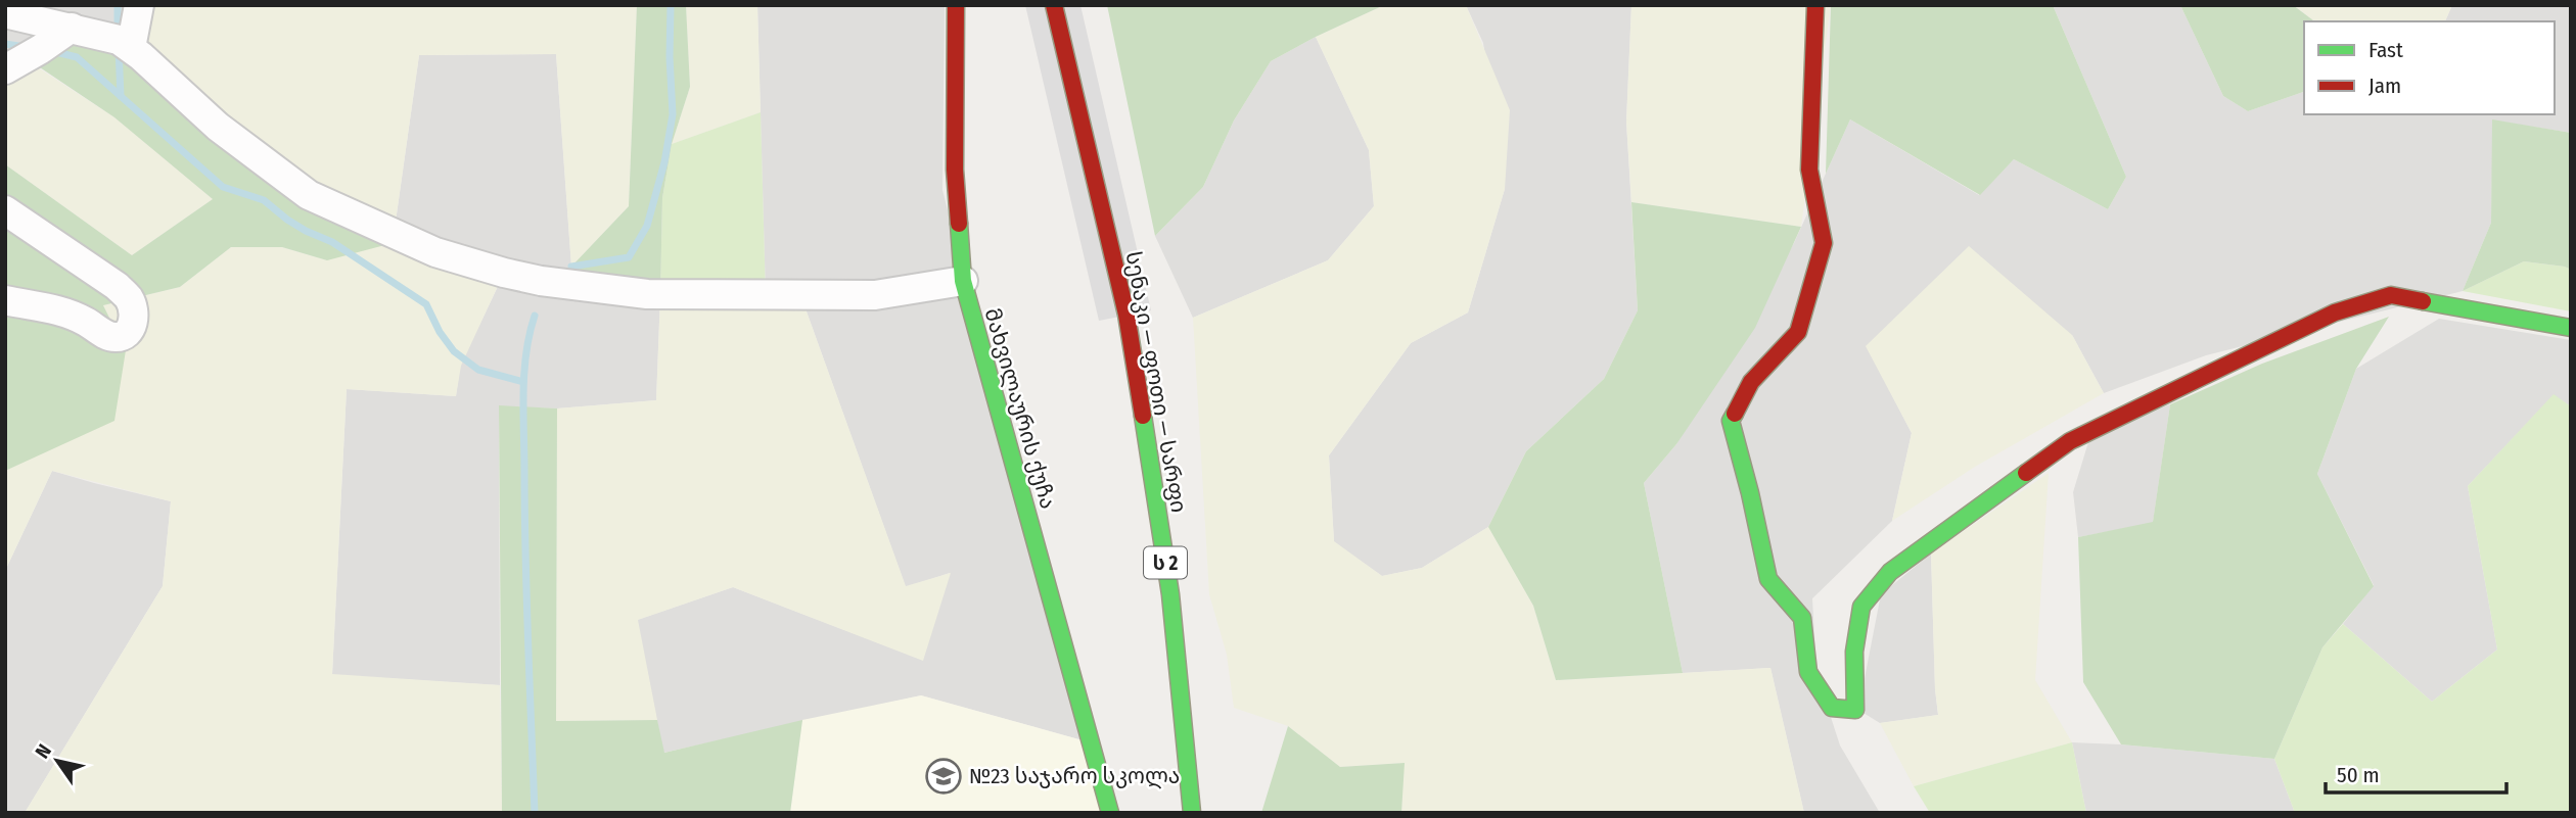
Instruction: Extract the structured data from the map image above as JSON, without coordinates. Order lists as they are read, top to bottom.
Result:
{
  "streets": {
    "main road": ["სენაკი — ფოთი — სარფი", "მახვილაურის ქუჩა", "ს 2"]
  },
  "places": {
    "school or university": ["№23 საჯარო სკოლა"]
  },
  "legend": ["Fast", "Jam"],
  "scale_bar": "50 m",
  "north": "top left"
}
